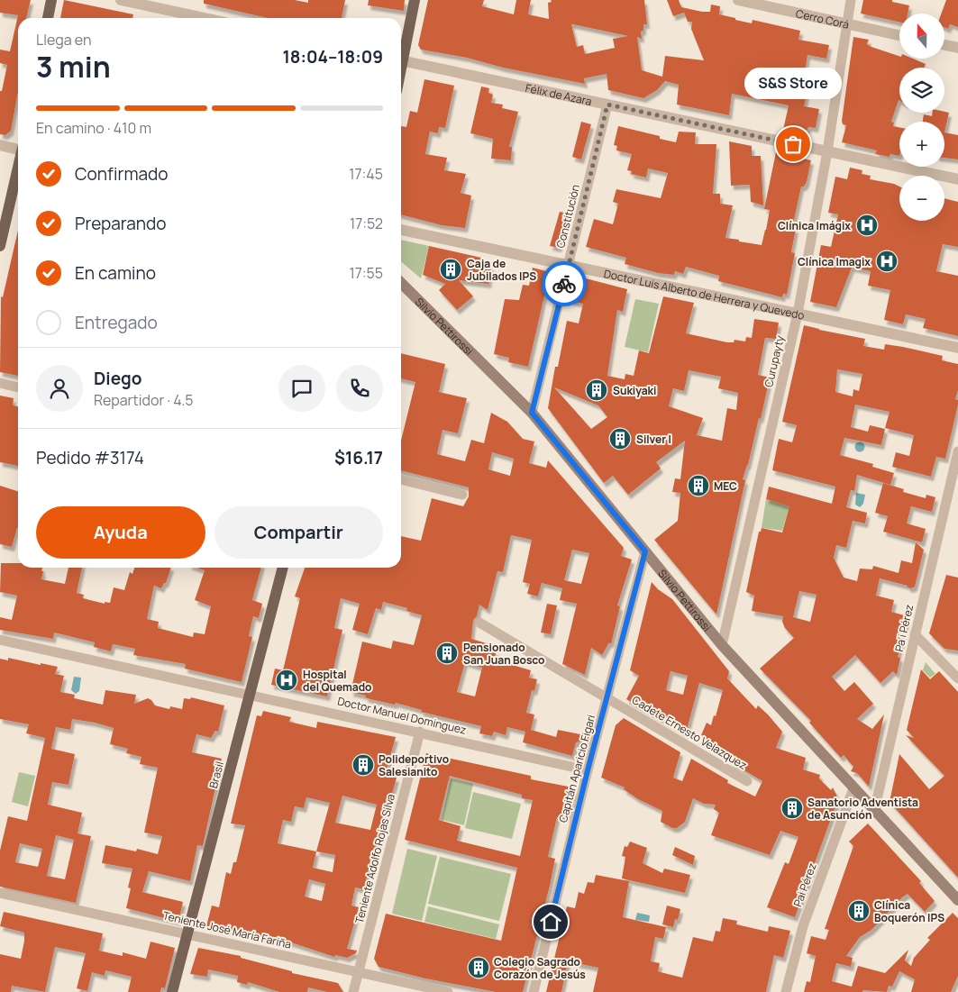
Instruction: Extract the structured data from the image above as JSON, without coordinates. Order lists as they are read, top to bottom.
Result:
{
  "streets": {
    "main road": ["Silvio Pettirossi", "Brasil"],
    "street": [
      "Cerro Corá",
      "Félix de Azara",
      "Constitución",
      "Doctor Luis Alberto de Herrera y Quevedo",
      "Curupayty",
      "Pa'i Pérez",
      "Doctor Manuel Dominguez",
      "Cadete Ernesto Velazquez",
      "Capitán Aparicio Figari",
      "Teniente Adolfo Rojas Silva",
      "Pai Pérez",
      "Teniente José María Fariña"
    ]
  },
  "crossings": [
    ["Cerro Corá", "Curupayty"],
    ["Félix de Azara", "Constitución"],
    ["Félix de Azara", "Curupayty"],
    ["Constitución", "Doctor Luis Alberto de Herrera y Quevedo"],
    ["Constitución", "Silvio Pettirossi"],
    ["Doctor Luis Alberto de Herrera y Quevedo", "Curupayty"],
    ["Silvio Pettirossi", "Curupayty"],
    ["Silvio Pettirossi", "Pa'i Pérez"],
    ["Silvio Pettirossi", "Capitán Aparicio Figari"],
    ["Silvio Pettirossi", "Pai Pérez"],
    ["Doctor Manuel Dominguez", "Capitán Aparicio Figari"],
    ["Doctor Manuel Dominguez", "Brasil"],
    ["Doctor Manuel Dominguez", "Teniente Adolfo Rojas Silva"],
    ["Cadete Ernesto Velazquez", "Capitán Aparicio Figari"],
    ["Brasil", "Teniente José María Fariña"],
    ["Teniente Adolfo Rojas Silva", "Teniente José María Fariña"]
  ],
  "places": {
    "other": ["S&S Store"],
    "hospital": ["Clínica Imágix", "Clínica Imagix", "Hospital del Quemado"],
    "building": [
      "Caja de Jubilados IPS",
      "Sukiyaki",
      "Silver I",
      "MEC",
      "Pensionado San Juan Bosco",
      "Polideportivo Salesianito",
      "Sanatorio Adventista de Asunción",
      "Clínica Boquerón IPS",
      "Colegio Sagrado Corazón de Jesús"
    ]
  },
  "north": "top",
  "page": {
    "map_buttons": ["+", "−"],
    "heading": ["3 min", "Llega en", "18:04–18:09"],
    "panel": [
      "Diego",
      "Repartidor · 4.5",
      "Pedido #3174",
      "$16.17"
    ],
    "bubble": "S&S Store",
    "bar": "En camino · 410 m",
    "list": [
      ["Confirmado", "17:45"],
      ["Preparando", "17:52"],
      ["En camino", "17:55"],
      "Entregado"
    ],
    "buttons": ["Ayuda", "Compartir"]
  }
}
